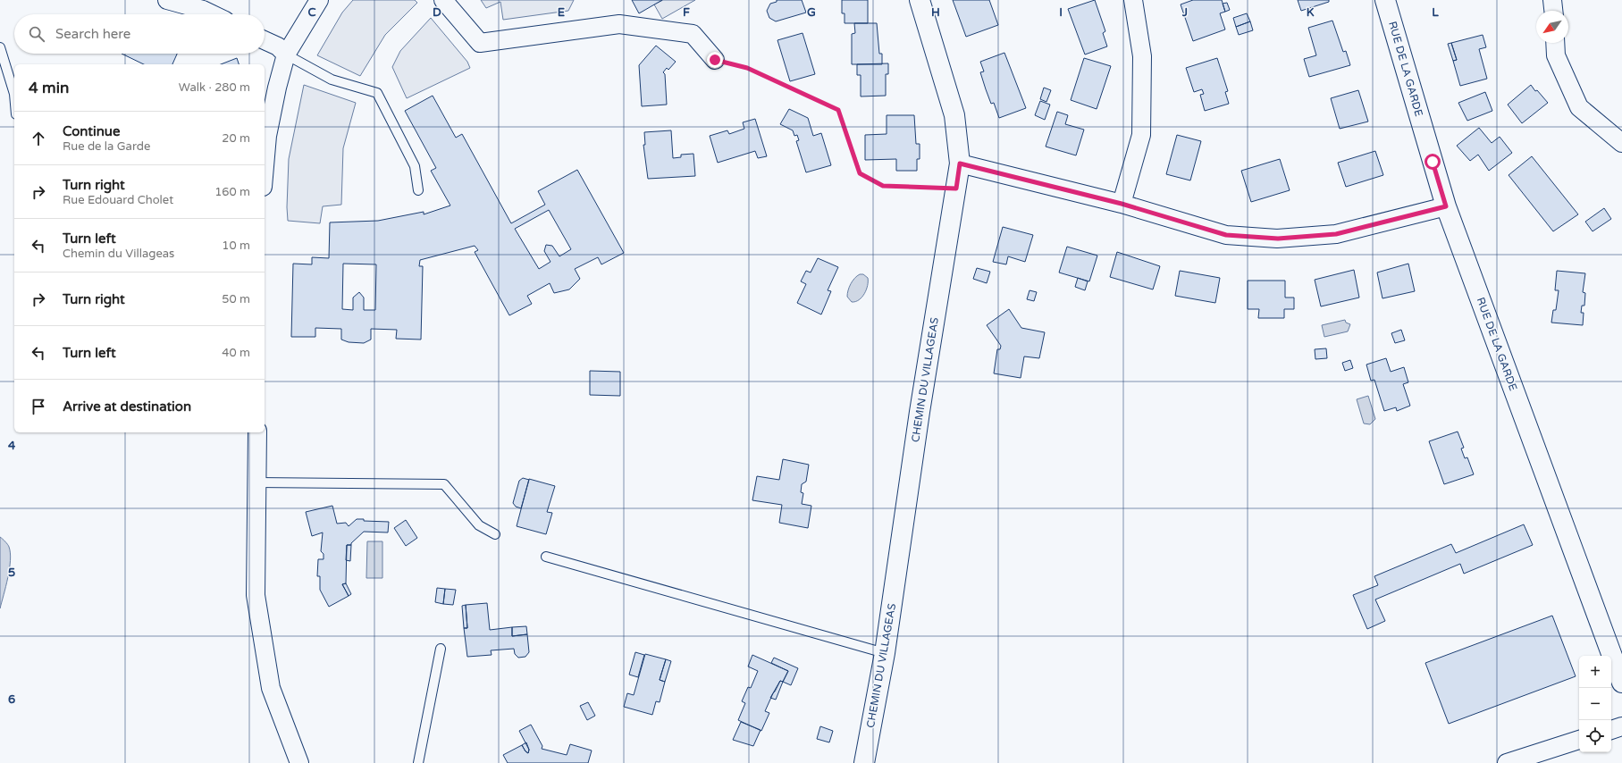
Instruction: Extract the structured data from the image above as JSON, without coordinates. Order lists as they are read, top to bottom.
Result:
{
  "streets": {
    "street": ["RUE DE LA GARDE", "CHEMIN DU VILLAGEAS"]
  },
  "north": "bottom left",
  "page": {
    "search": "Search here",
    "heading": ["4 min", "Walk · 280 m"],
    "list": [
      ["Continue", "Rue de la Garde", "20 m"],
      ["Turn right", "Rue Edouard Cholet", "160 m"],
      ["Turn left", "Chemin du Villageas", "10 m"],
      ["Turn right", "50 m"],
      ["Turn left", "40 m"],
      "Arrive at destination"
    ],
    "map_buttons": ["+", "−"]
  },
  "grid": {
    "columns": [
      "C",
      "D",
      "E",
      "F",
      "G",
      "H",
      "I",
      "J",
      "K",
      "L"
    ],
    "rows": ["4", "5", "6"]
  }
}
